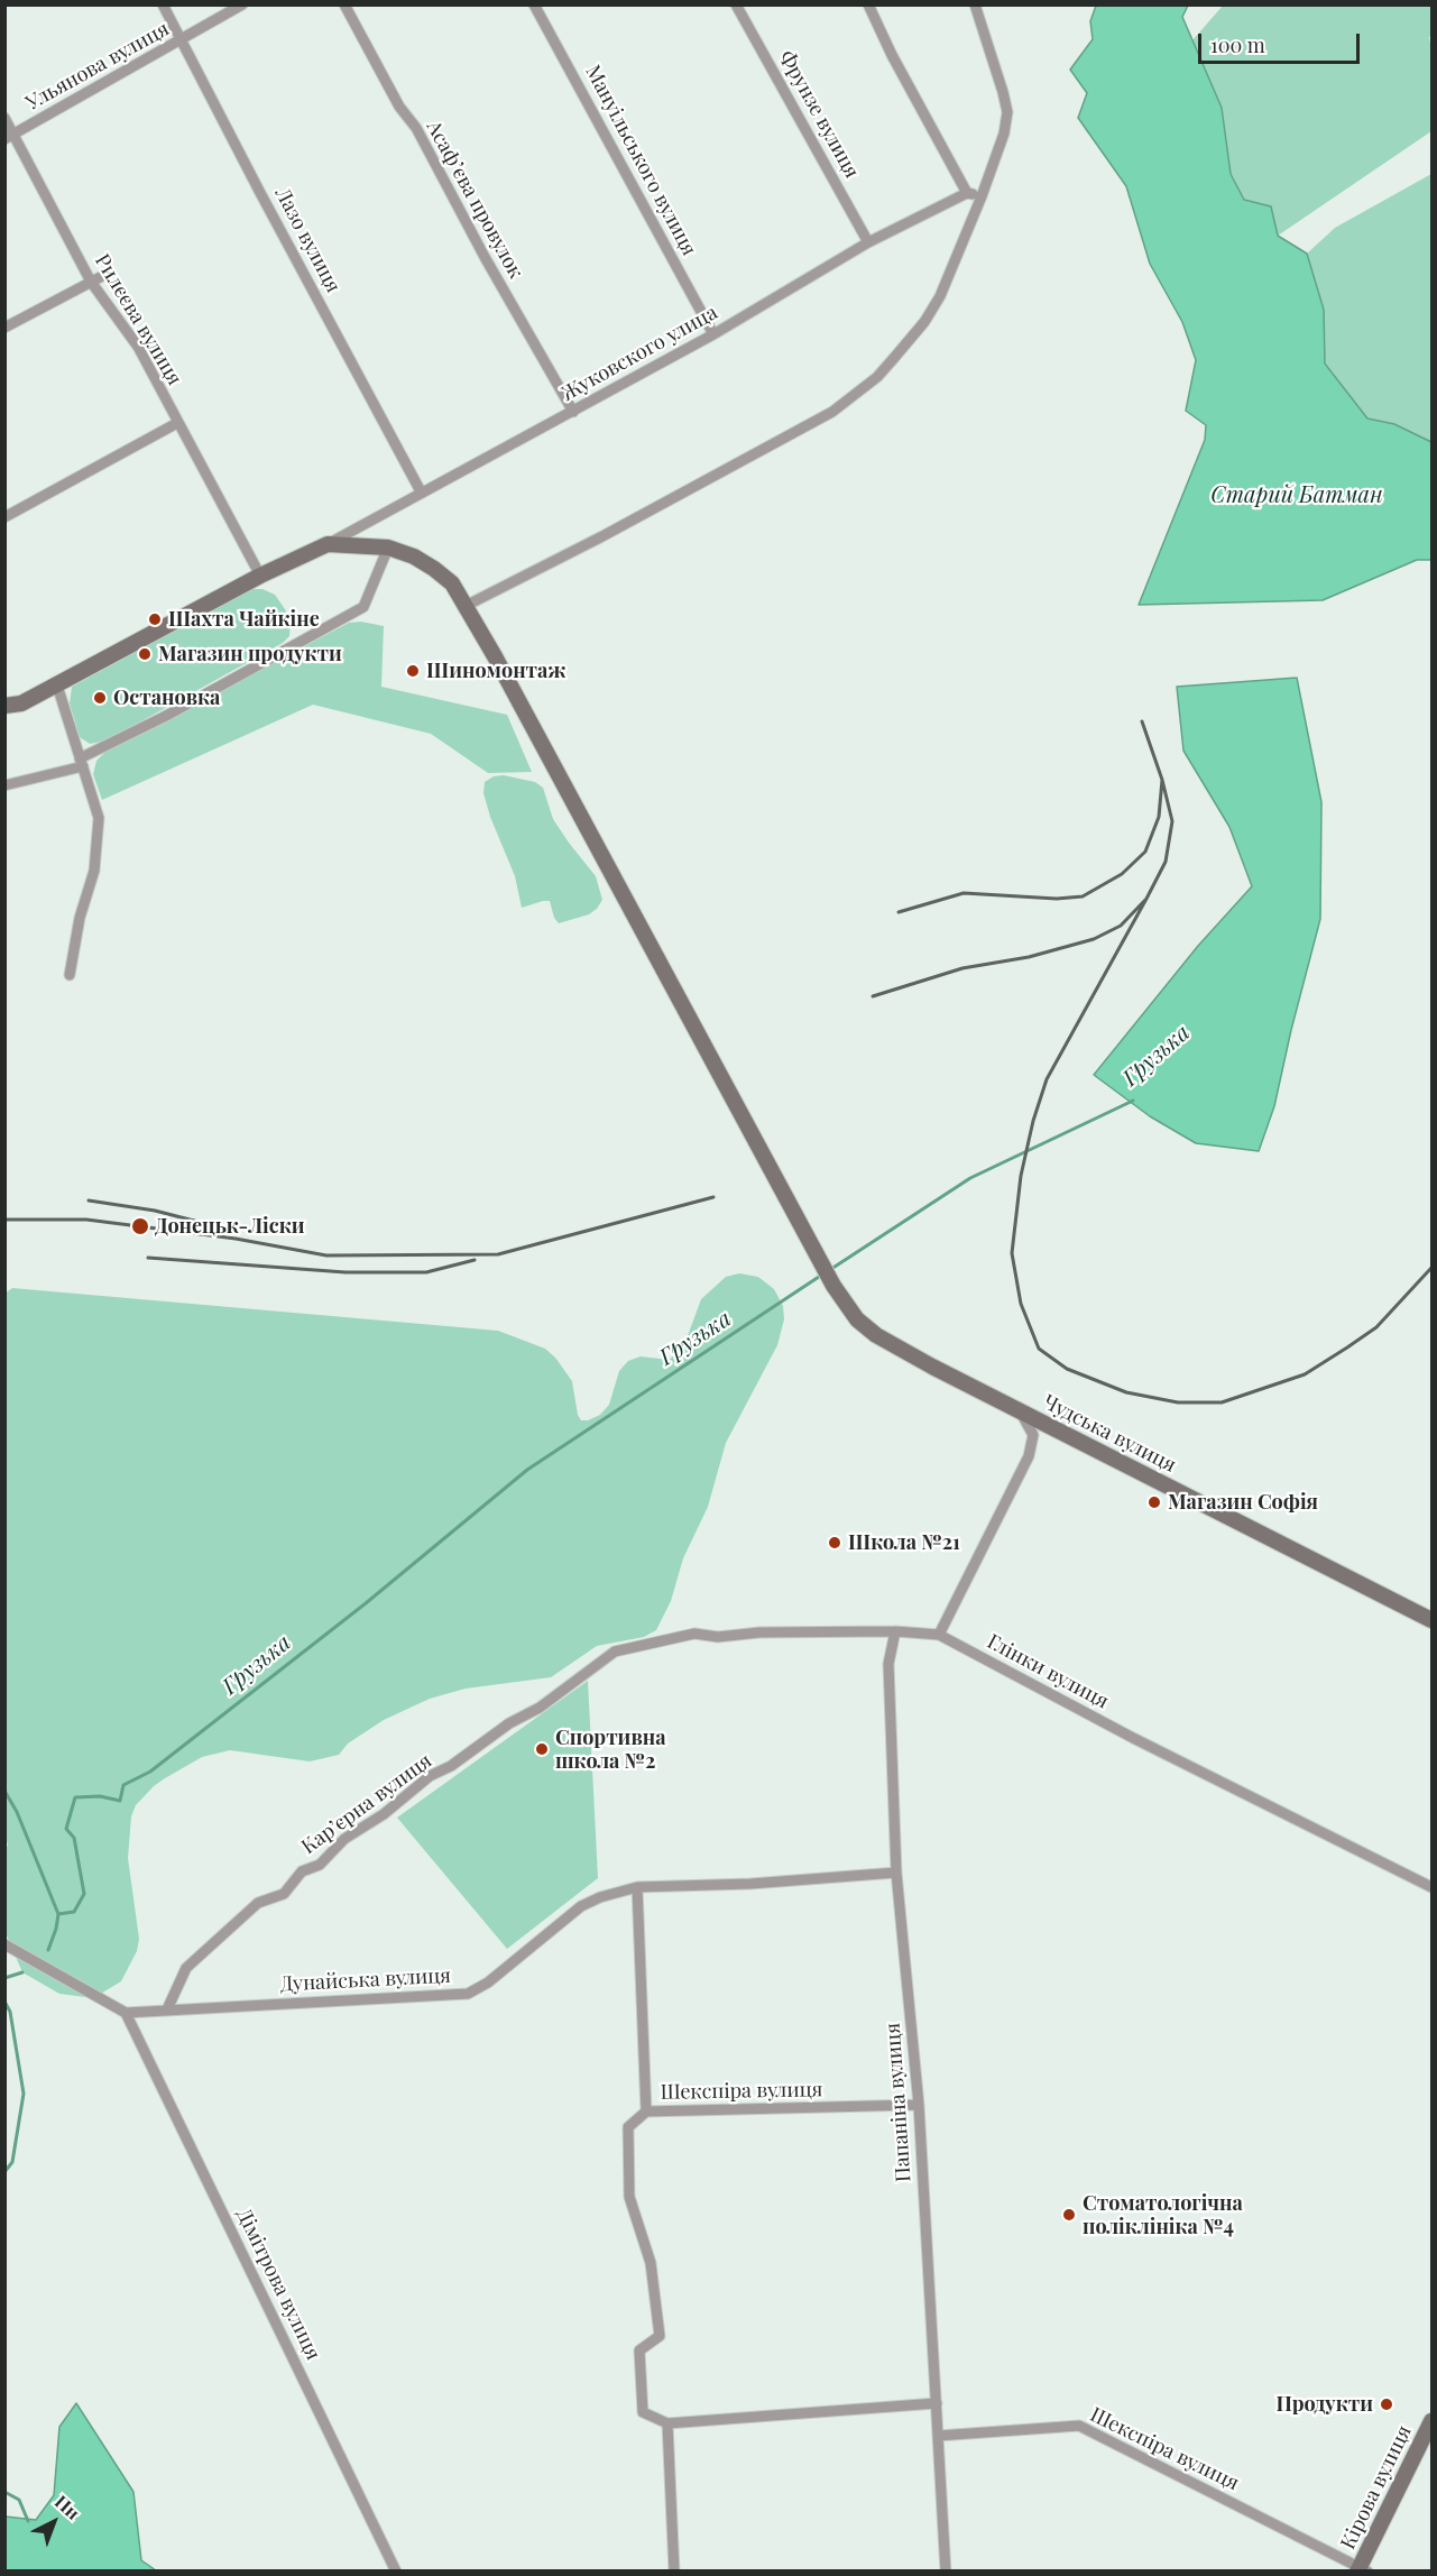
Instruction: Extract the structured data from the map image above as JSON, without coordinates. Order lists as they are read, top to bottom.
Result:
{
  "streets": {
    "street": [
      "Ульянова вулиця",
      "Фрунзе вулиця",
      "Мануільського вулиця",
      "Асаф’єва провулок",
      "Лазо вулиця",
      "Рилєєва вулиця",
      "Жуковского улица",
      "Чудська вулиця",
      "Глінки вулиця",
      "Кар’єрна вулиця",
      "Дунайська вулиця",
      "Шекспіра вулиця",
      "Папаніна вулиця",
      "Дімітрова вулиця",
      "Кірова вулиця"
    ]
  },
  "crossings": [
    ["Ульянова вулиця", "Лазо вулиця"],
    ["Ульянова вулиця", "Рилєєва вулиця"],
    ["Фрунзе вулиця", "Жуковского улица"],
    ["Мануільського вулиця", "Жуковского улица"],
    ["Асаф’єва провулок", "Жуковского улица"],
    ["Лазо вулиця", "Жуковского улица"],
    ["Жуковского улица", "Чудська вулиця"],
    ["Глінки вулиця", "Кар’єрна вулиця"],
    ["Глінки вулиця", "Папаніна вулиця"],
    ["Кар’єрна вулиця", "Дунайська вулиця"],
    ["Дунайська вулиця", "Папаніна вулиця"],
    ["Дунайська вулиця", "Дімітрова вулиця"],
    ["Шекспіра вулиця", "Папаніна вулиця"],
    ["Шекспіра вулиця", "Кірова вулиця"]
  ],
  "water": ["Старий Батман", "Грузька"],
  "places": [
    "Шахта Чайкіне",
    "Магазин продукти",
    "Шиномонтаж",
    "Остановка",
    "Донецьк-Ліски",
    "Магазин Софія",
    "Школа №21",
    "Спортивна школа №2",
    "Стоматологічна поліклініка №4",
    "Продукти"
  ],
  "scale_bar": "100 m",
  "north": "top right"
}
